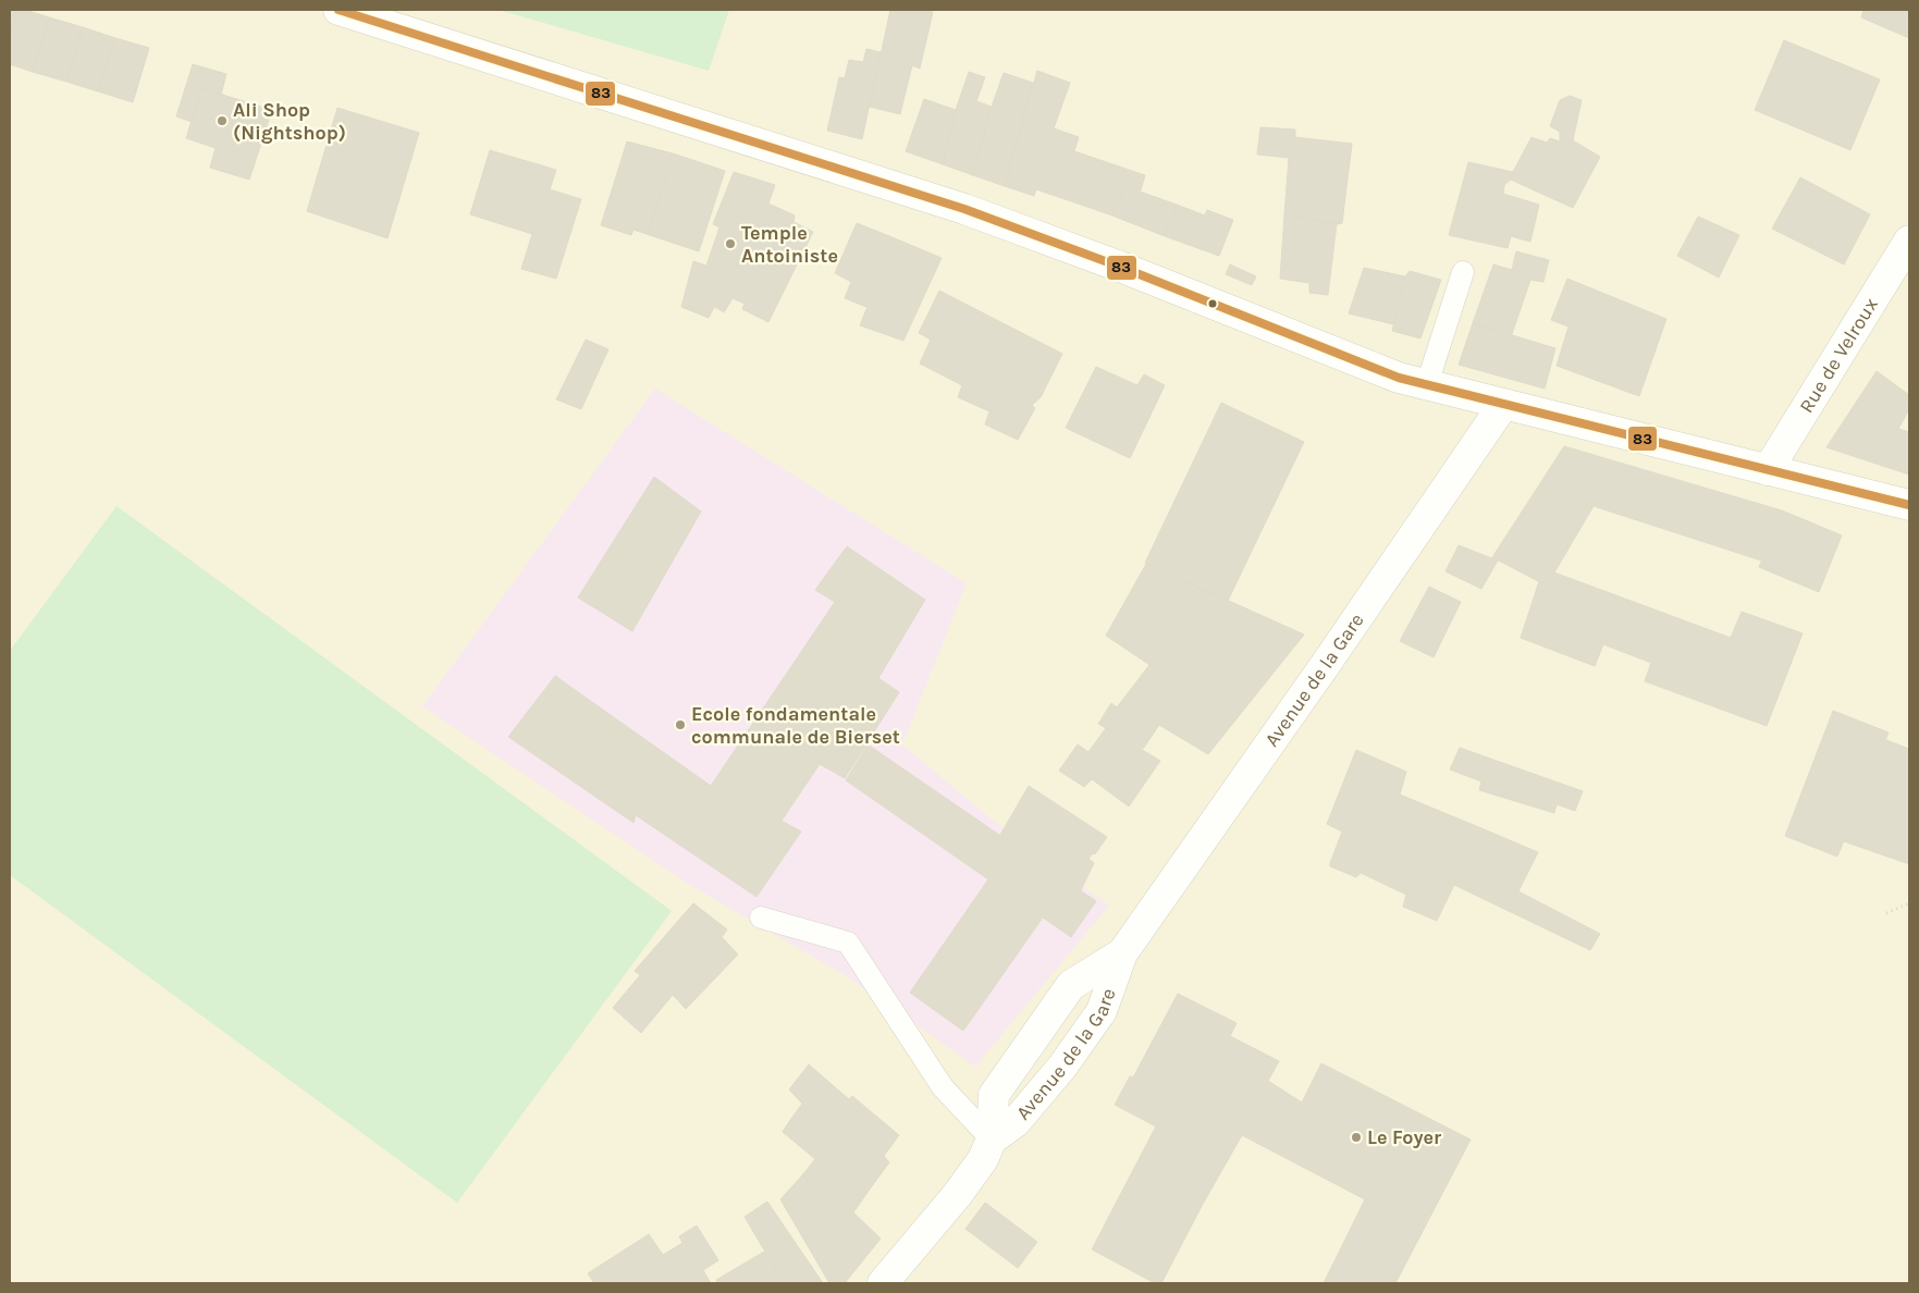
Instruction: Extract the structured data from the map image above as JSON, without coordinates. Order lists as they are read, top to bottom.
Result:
{
  "streets": {
    "main road": ["Rue de Velroux", "Avenue de la Gare"]
  },
  "places": [
    "Ali Shop (Nightshop)",
    "Temple Antoiniste",
    "Ecole fondamentale communale de Bierset",
    "Le Foyer"
  ],
  "lines": ["transit line 83"]
}
